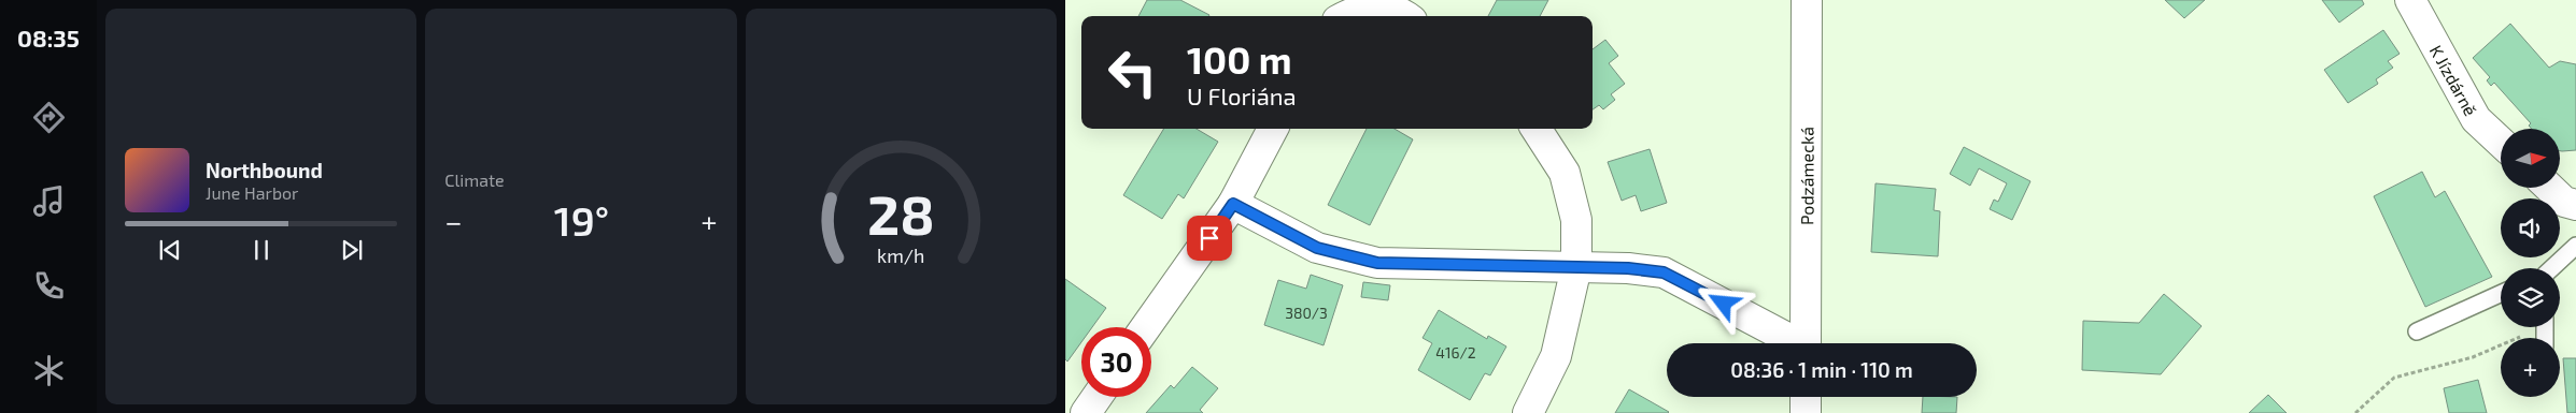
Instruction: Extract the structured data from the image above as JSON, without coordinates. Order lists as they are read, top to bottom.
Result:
{
  "streets": {
    "street": ["K Jízdárně", "Podzámecká"]
  },
  "house_numbers": ["380/3", "416/2"],
  "north": "right",
  "page": {
    "tabs": "08:35",
    "tile": "Climate",
    "turn": ["100 m", "U Floriána"],
    "map_buttons": "+",
    "song": ["Northbound", "June Harbor"],
    "heat": ["−", "19°", "+"],
    "limit": "30",
    "trip": "08:36 · 1 min · 110 m",
    "gauge": ["28", "km/h"]
  }
}
